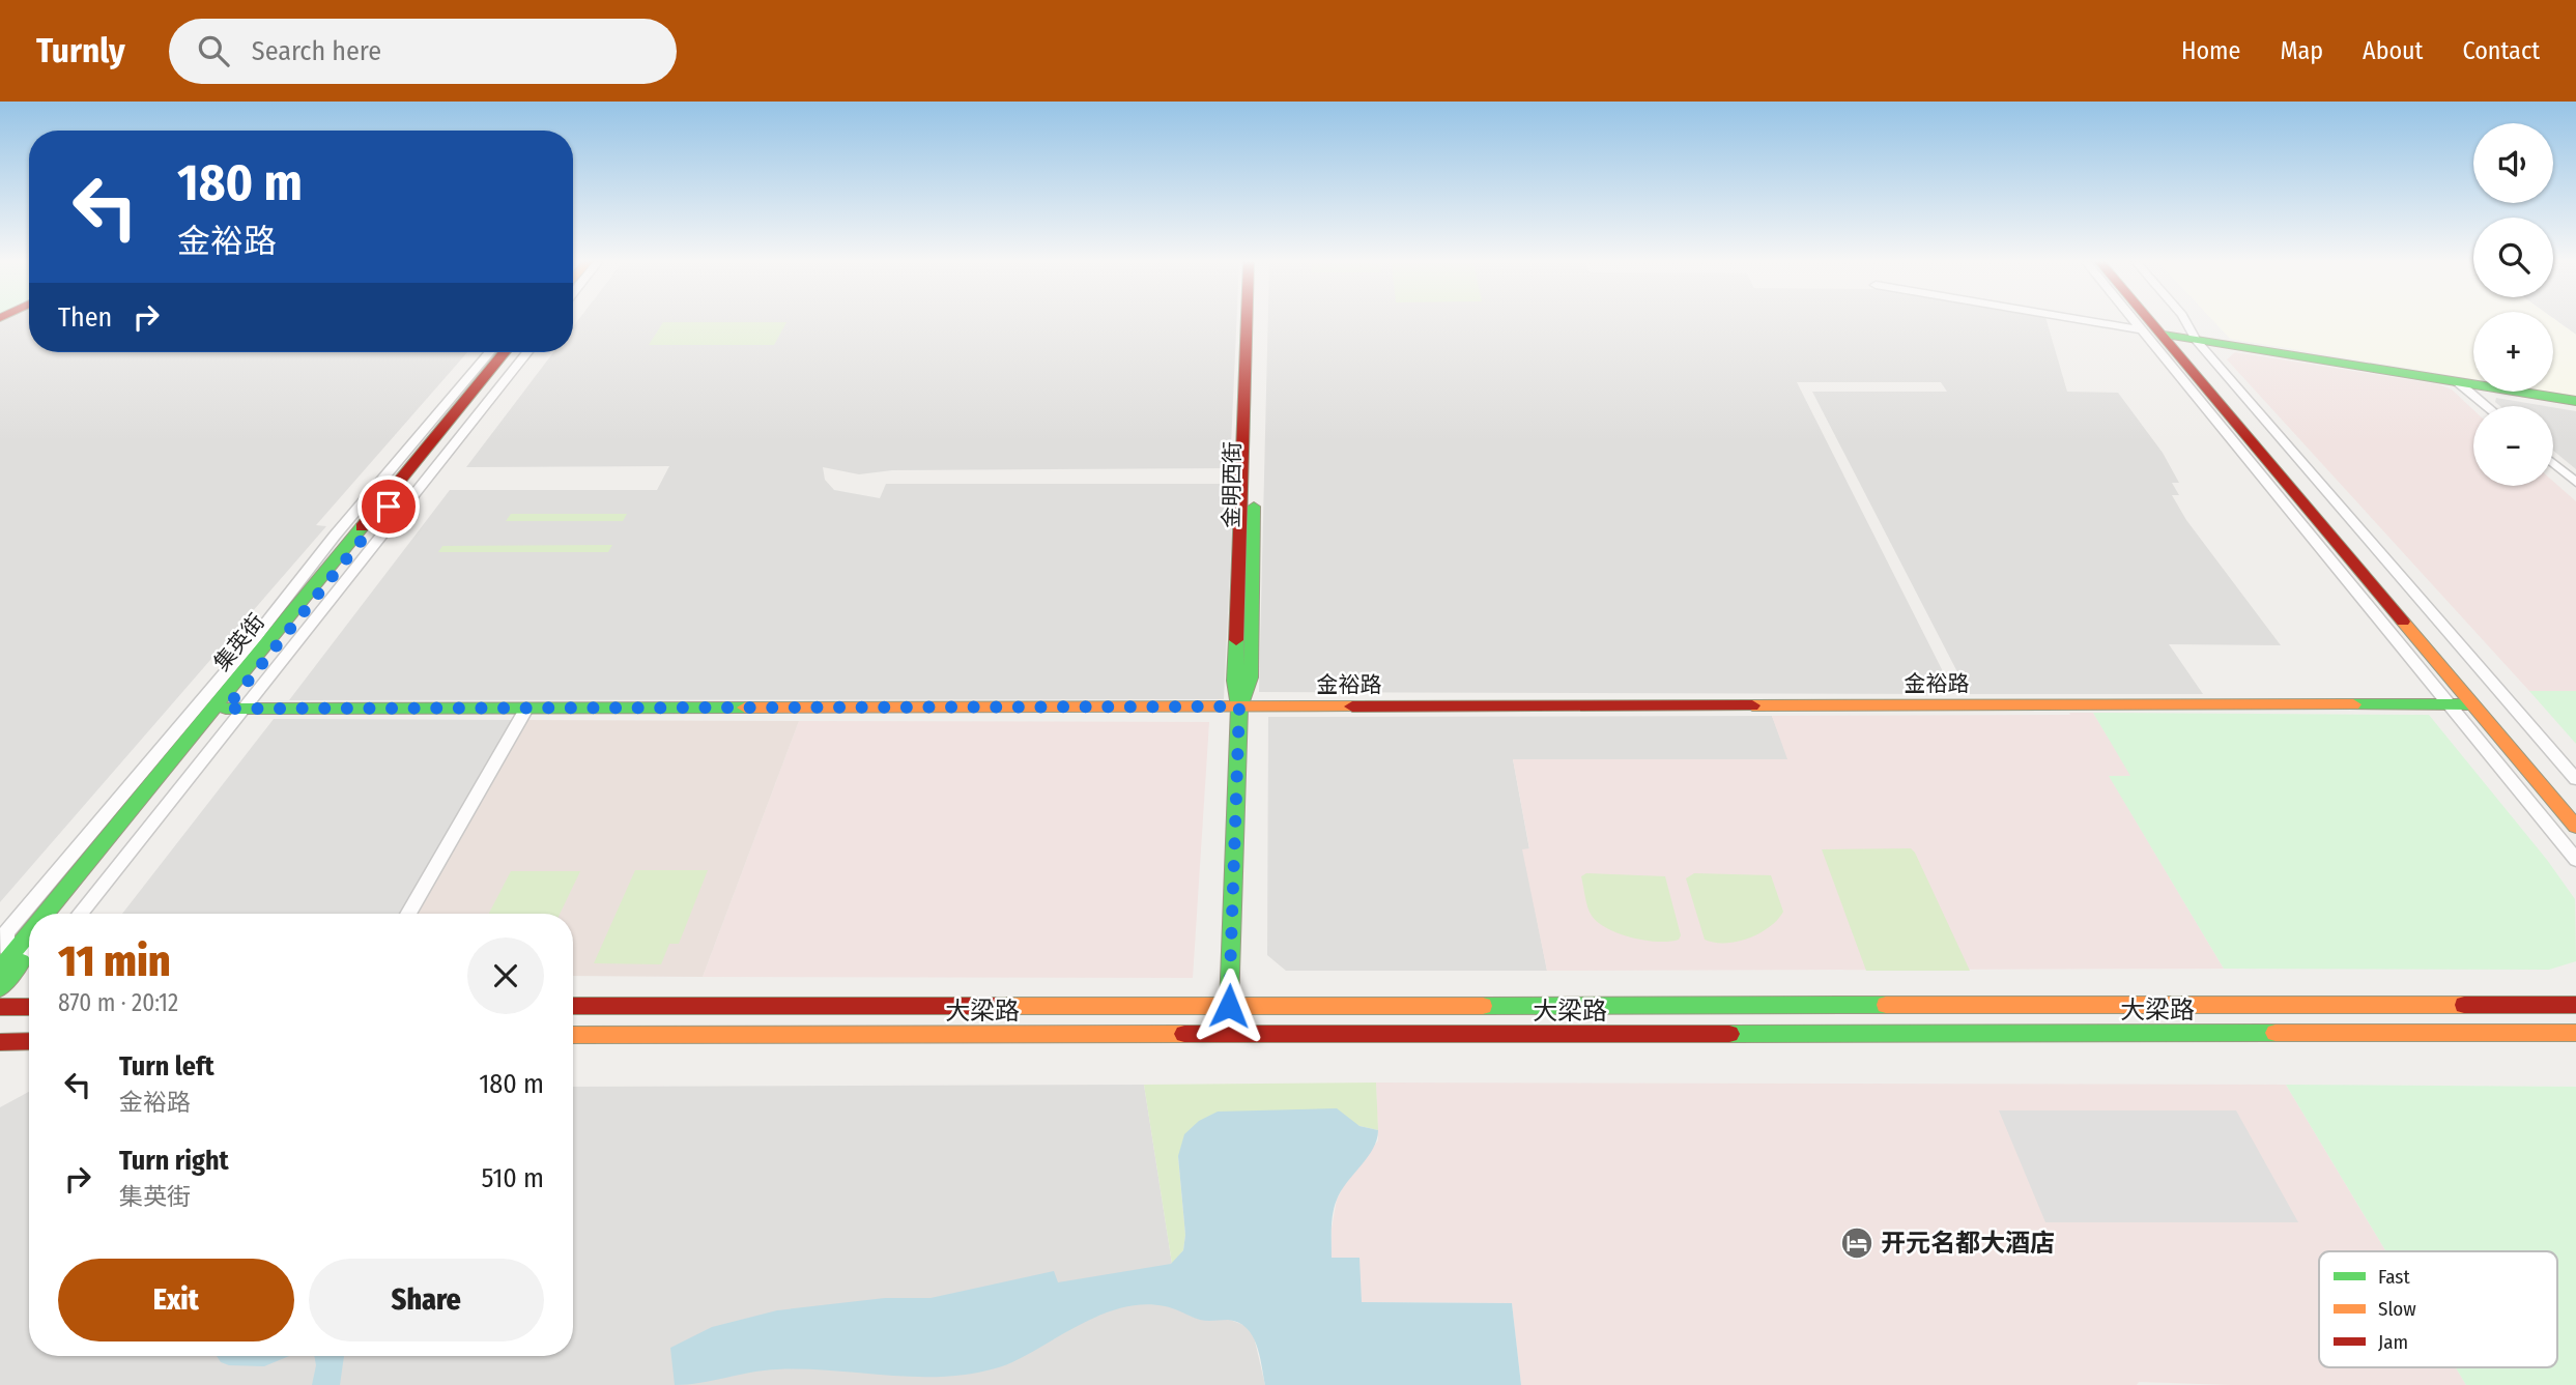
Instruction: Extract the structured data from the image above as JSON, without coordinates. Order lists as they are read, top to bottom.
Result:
{
  "streets": {
    "main road": [
      "金明西街",
      "集英街",
      "金裕路",
      "大梁路"
    ]
  },
  "crossings": [
    ["金明西街", "金裕路"],
    ["金明西街", "大梁路"],
    ["集英街", "金裕路"]
  ],
  "places": {
    "hotel": ["开元名都大酒店"]
  },
  "legend": ["Fast", "Slow", "Jam"],
  "page": {
    "header": "Turnly",
    "search": "Search here",
    "nav": [
      "Home",
      "Map",
      "About",
      "Contact"
    ],
    "map_buttons": ["+", "−"],
    "turn": ["180 m", "金裕路"],
    "then": "Then",
    "heading": ["11 min", "870 m · 20:12"],
    "list": [
      {
        "name": "Turn left",
        "note": "金裕路",
        "value": "180 m"
      },
      {
        "name": "Turn right",
        "note": "集英街",
        "value": "510 m"
      }
    ],
    "buttons": ["Exit", "Share"]
  }
}
